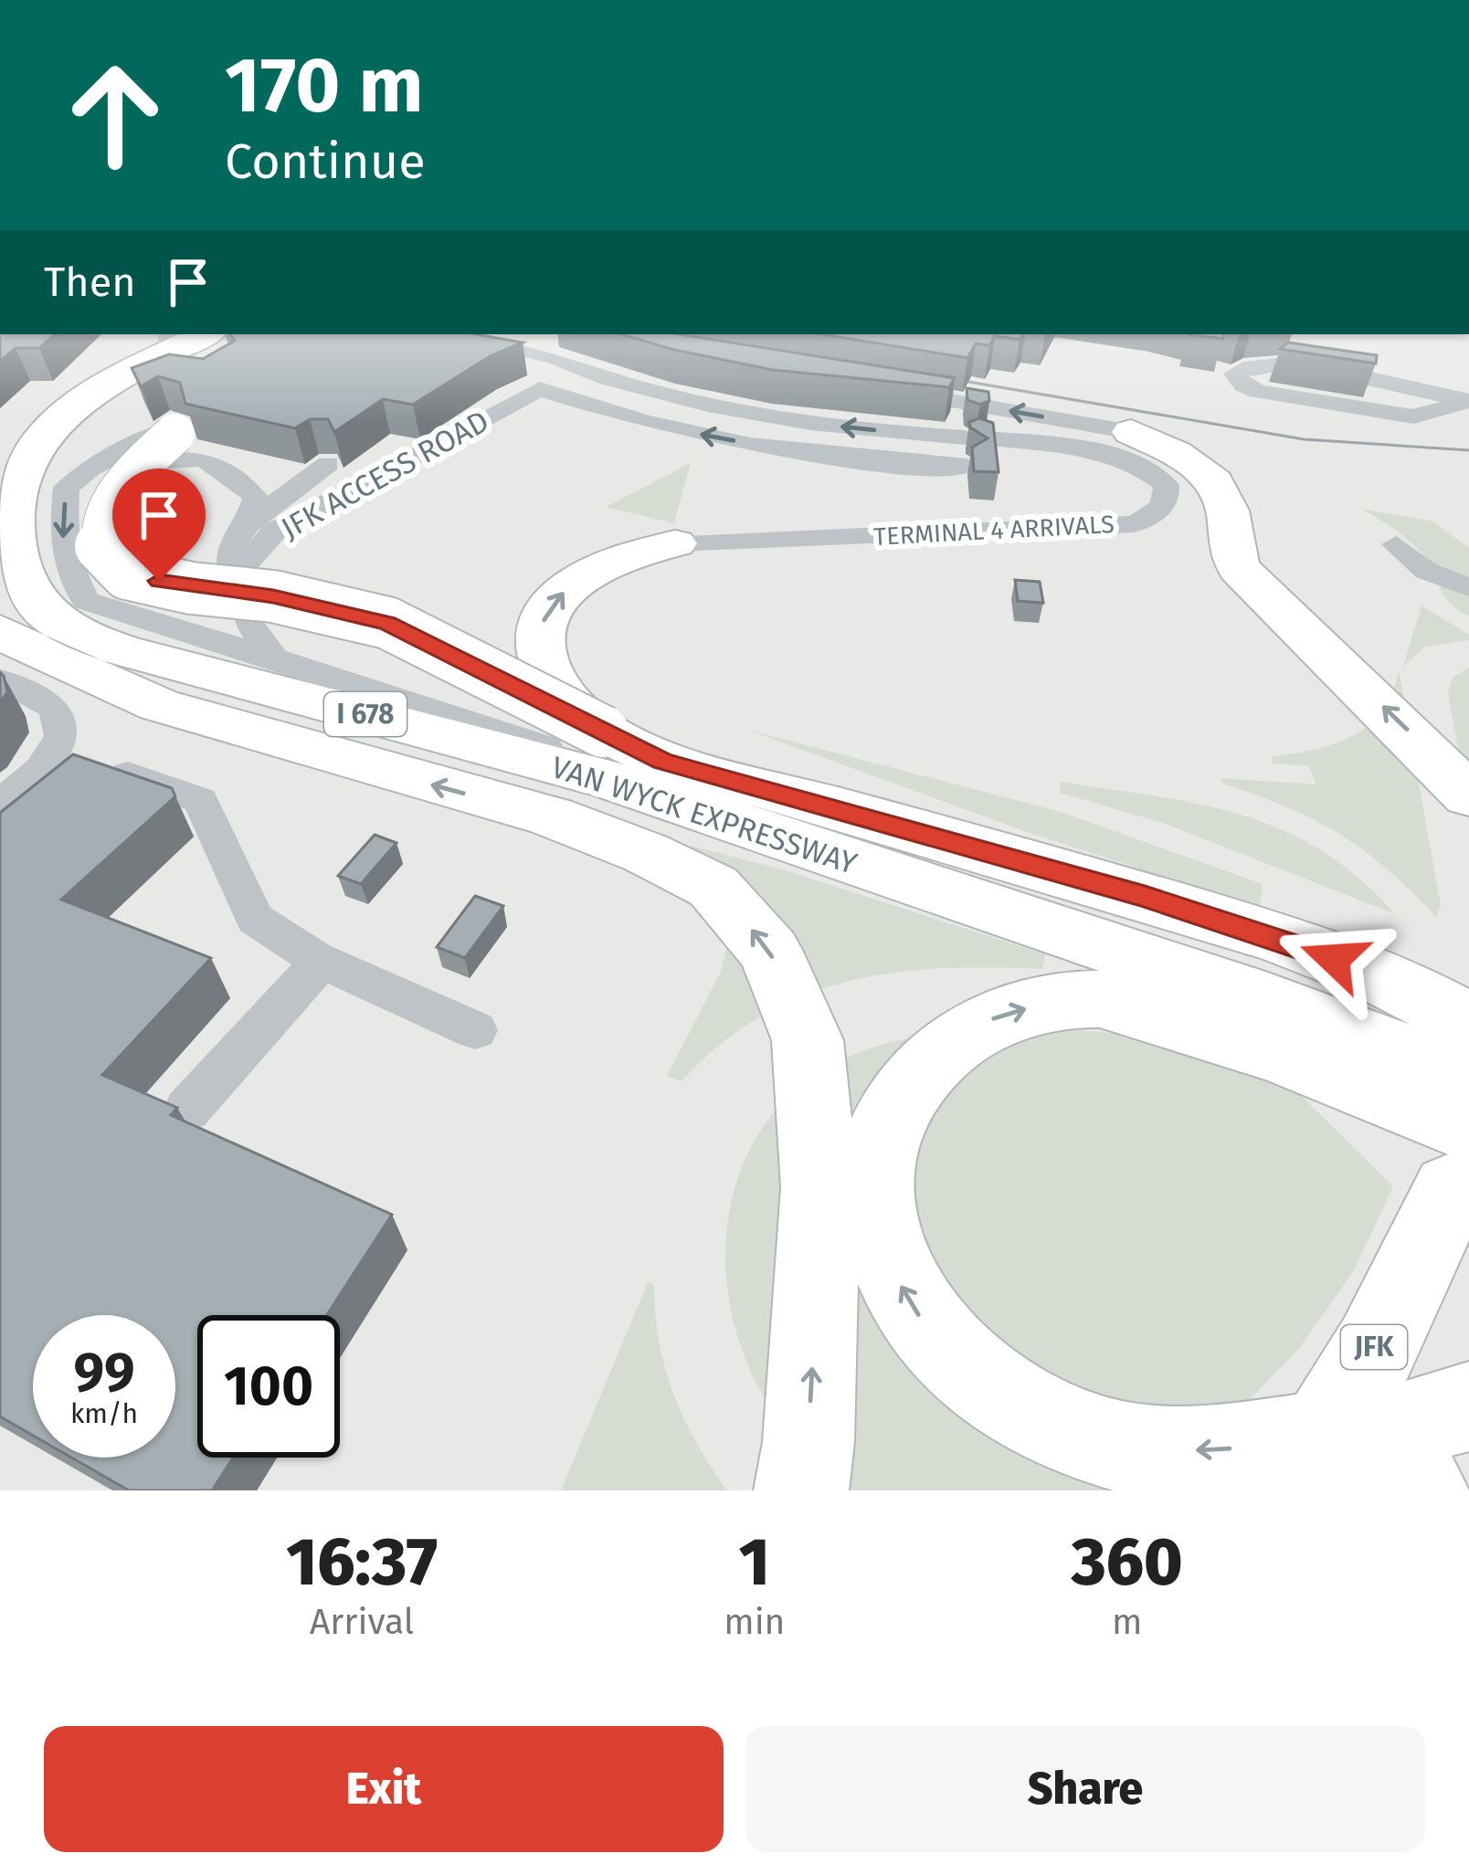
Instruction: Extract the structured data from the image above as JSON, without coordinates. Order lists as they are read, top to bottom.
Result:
{
  "streets": {
    "highway": ["I 678", "VAN WYCK EXPRESSWAY", "JFK"],
    "street": ["JFK ACCESS ROAD", "TERMINAL 4 ARRIVALS"]
  },
  "crossings": [
    ["JFK ACCESS ROAD", "TERMINAL 4 ARRIVALS"]
  ],
  "one_way": ["TERMINAL 4 ARRIVALS"],
  "page": {
    "turn": ["170 m", "Continue"],
    "then": "Then",
    "speed": "99 km/h",
    "limit": "100",
    "eta": [
      "16:37",
      "Arrival",
      "1",
      "min",
      "360",
      "m"
    ],
    "buttons": ["Exit", "Share"]
  }
}
